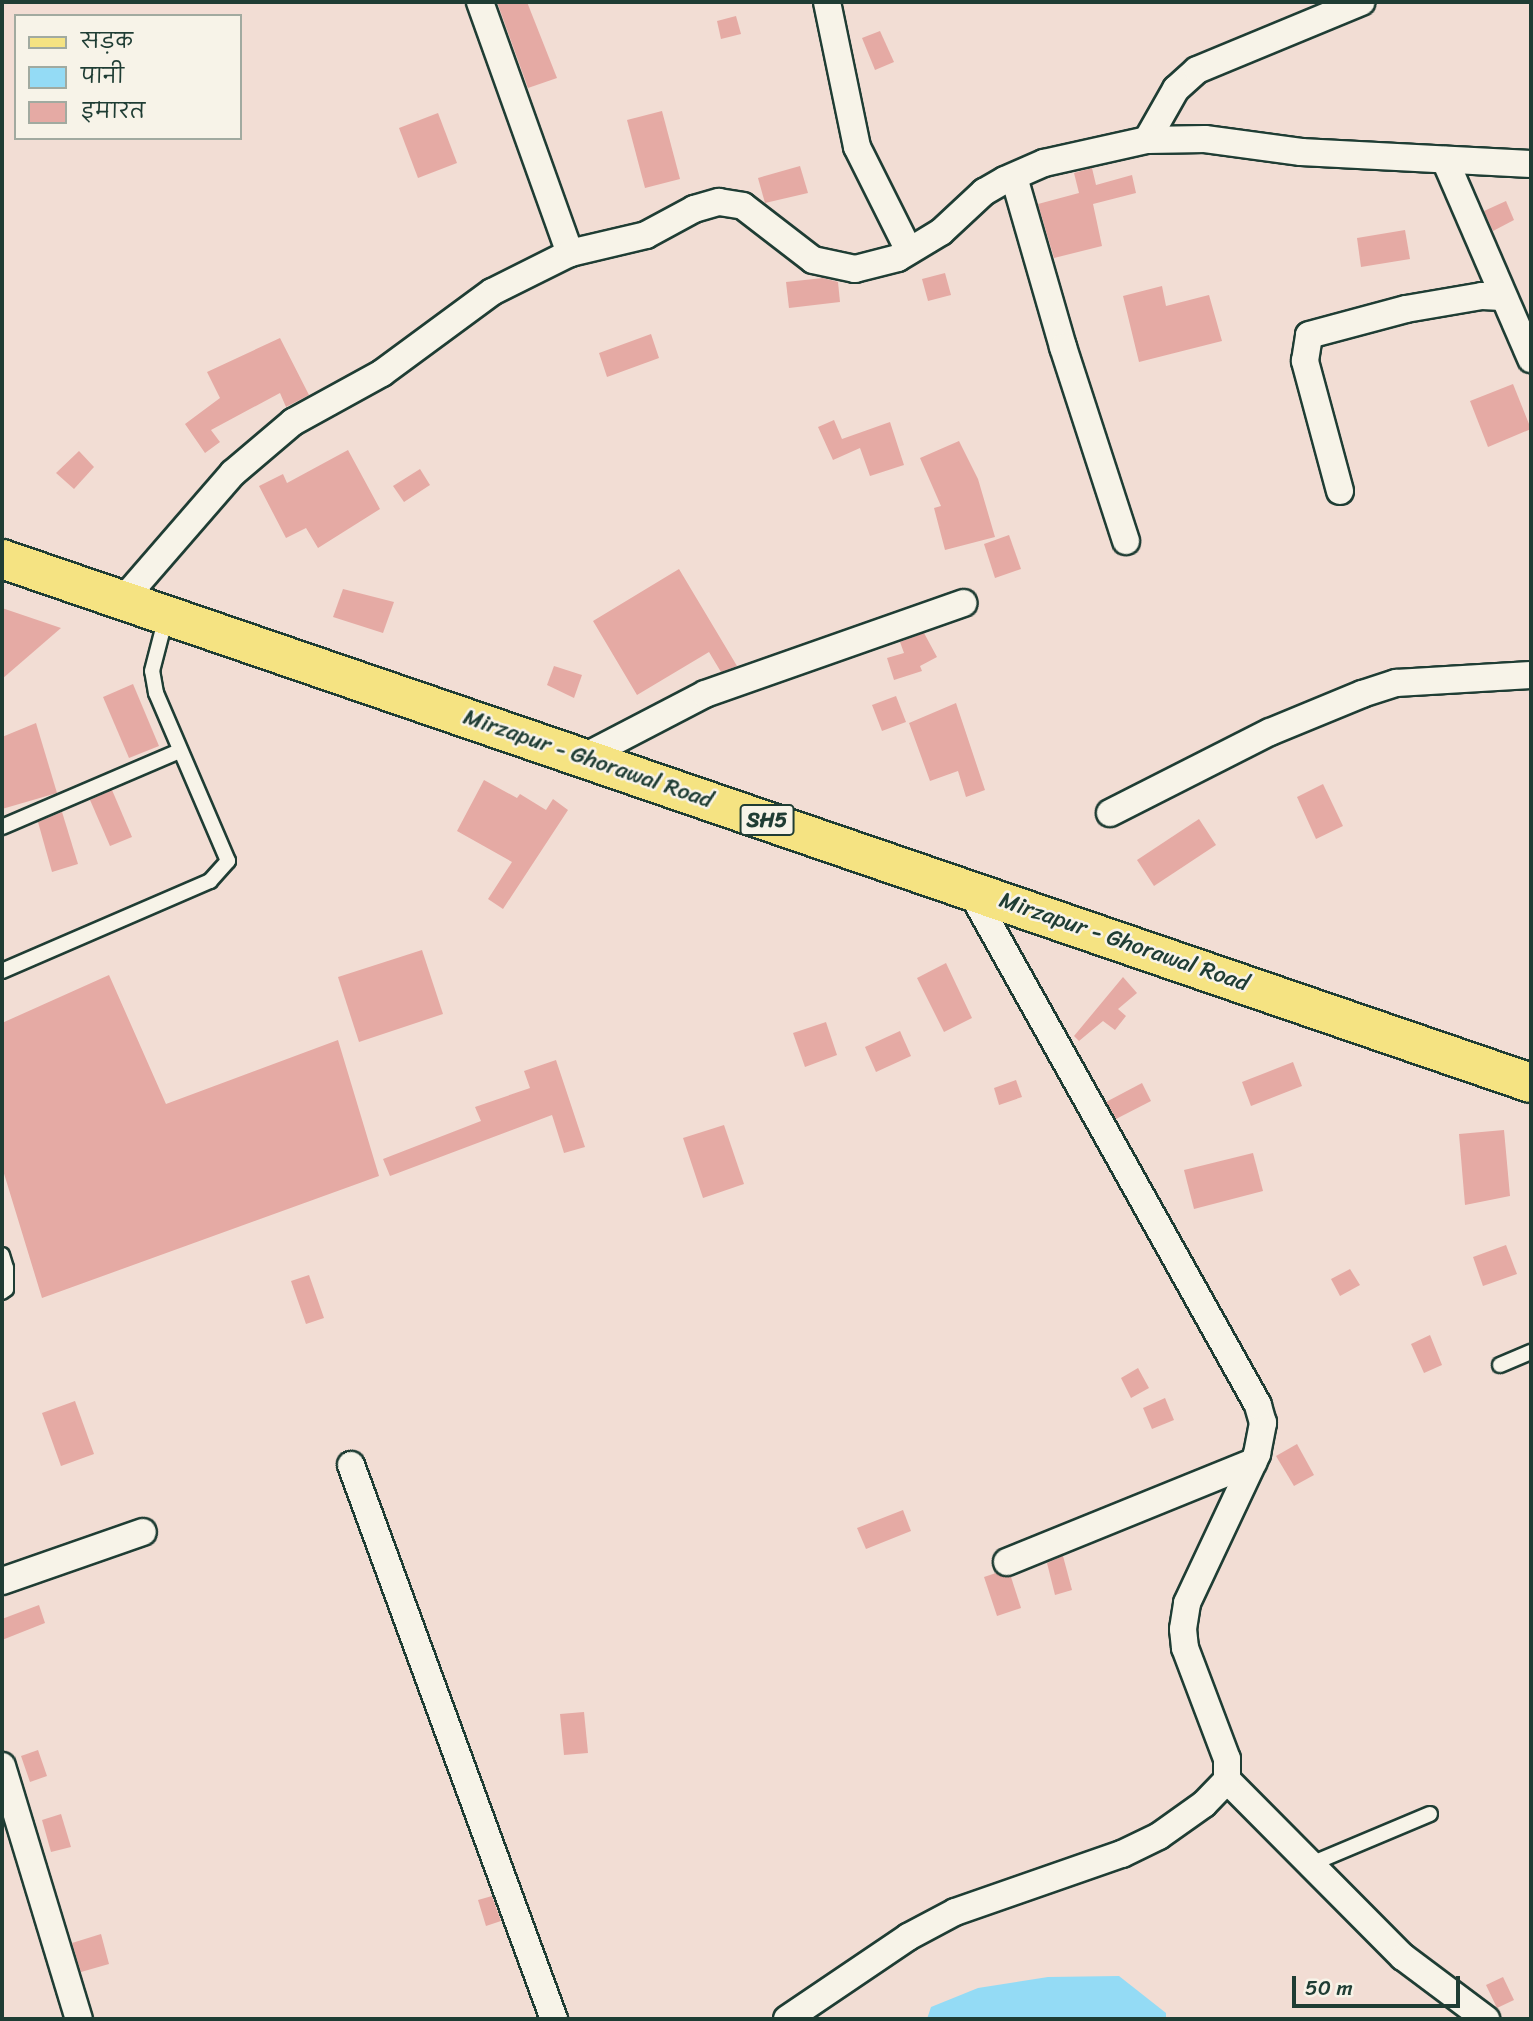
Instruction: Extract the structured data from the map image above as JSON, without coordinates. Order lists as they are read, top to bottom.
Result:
{
  "streets": {
    "main road": ["Mirzapur - Ghorawal Road", "SH5"]
  },
  "legend": ["सड़क", "पानी", "इमारत"],
  "scale_bar": "50 m"
}
